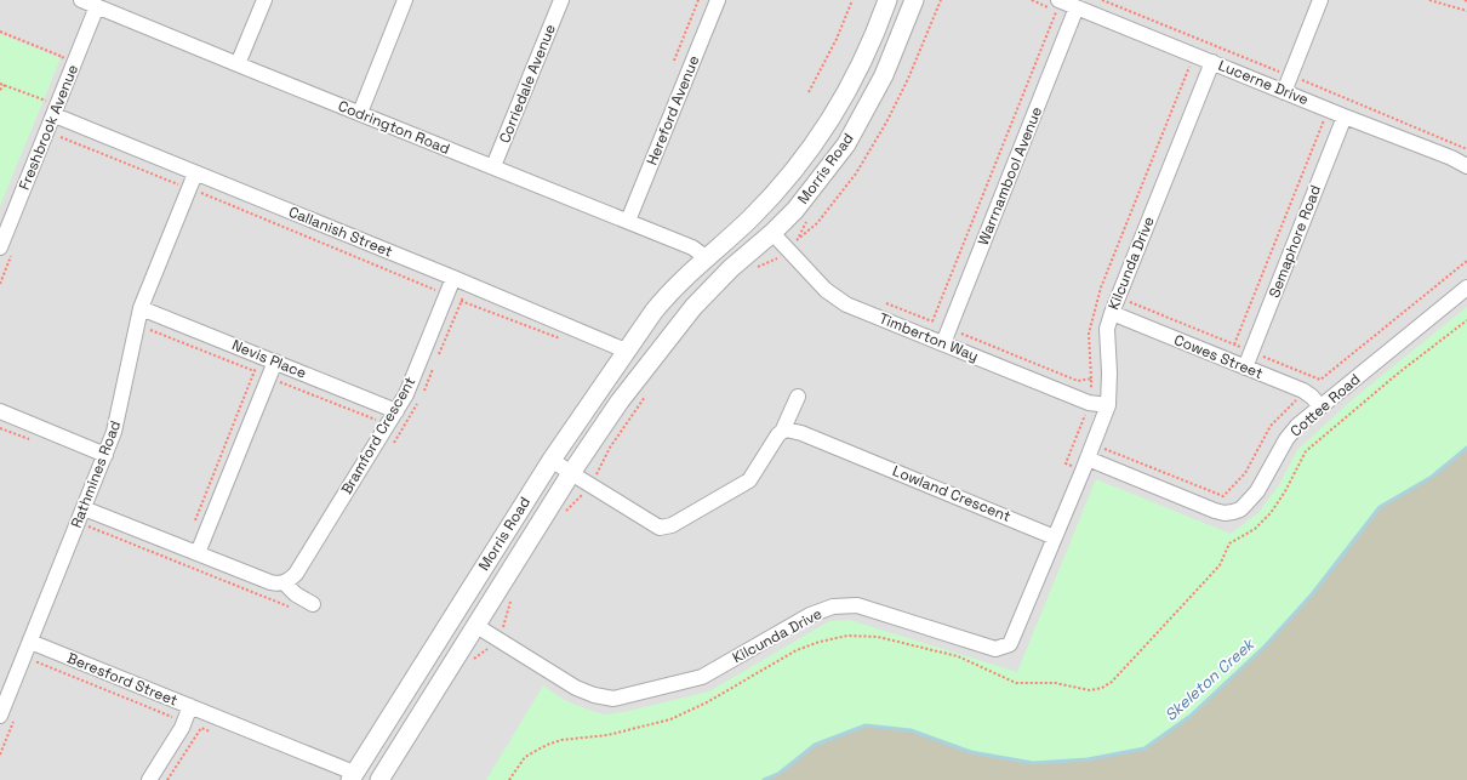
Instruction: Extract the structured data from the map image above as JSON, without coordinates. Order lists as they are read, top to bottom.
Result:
{
  "streets": {
    "street": [
      "Lucerne Drive",
      "Corriedale Avenue",
      "Hereford Avenue",
      "Freshbrook Avenue",
      "Codrington Road",
      "Morris Road",
      "Warrnambool Avenue",
      "Callanish Street",
      "Semaphore Road",
      "Kilcunda Drive",
      "Timberton Way",
      "Cowes Street",
      "Nevis Place",
      "Cottee Road",
      "Bramford Crescent",
      "Rathmines Road",
      "Lowland Crescent",
      "Beresford Street"
    ]
  },
  "crossings": [
    ["Lucerne Drive", "Warrnambool Avenue"],
    ["Lucerne Drive", "Semaphore Road"],
    ["Lucerne Drive", "Kilcunda Drive"],
    ["Corriedale Avenue", "Codrington Road"],
    ["Hereford Avenue", "Codrington Road"],
    ["Freshbrook Avenue", "Codrington Road"],
    ["Freshbrook Avenue", "Callanish Street"],
    ["Codrington Road", "Morris Road"],
    ["Morris Road", "Callanish Street"],
    ["Morris Road", "Kilcunda Drive"],
    ["Morris Road", "Timberton Way"],
    ["Morris Road", "Beresford Street"],
    ["Warrnambool Avenue", "Timberton Way"],
    ["Callanish Street", "Bramford Crescent"],
    ["Callanish Street", "Rathmines Road"],
    ["Semaphore Road", "Cowes Street"],
    ["Kilcunda Drive", "Timberton Way"],
    ["Kilcunda Drive", "Cowes Street"],
    ["Kilcunda Drive", "Cottee Road"],
    ["Kilcunda Drive", "Lowland Crescent"],
    ["Cowes Street", "Cottee Road"],
    ["Nevis Place", "Bramford Crescent"],
    ["Nevis Place", "Rathmines Road"],
    ["Rathmines Road", "Beresford Street"]
  ],
  "water": ["Skeleton Creek"]
}
